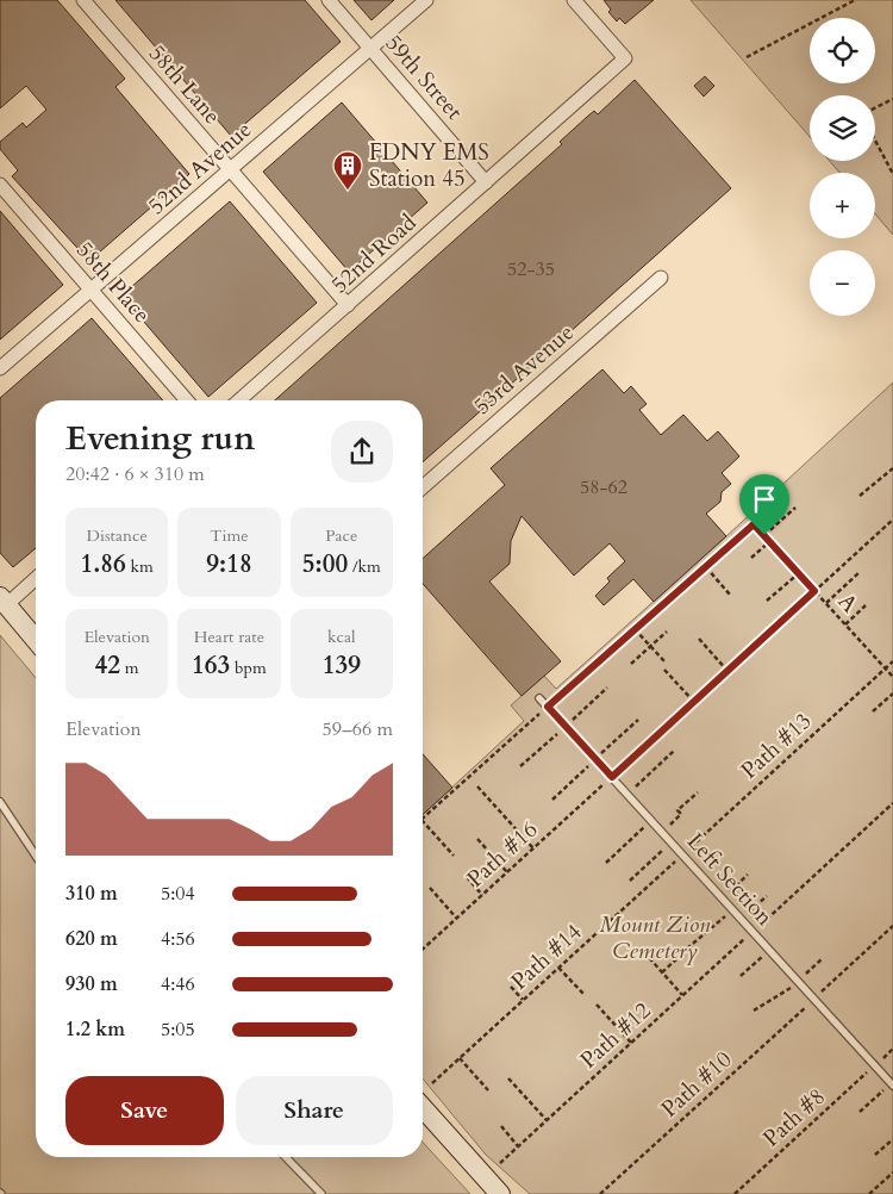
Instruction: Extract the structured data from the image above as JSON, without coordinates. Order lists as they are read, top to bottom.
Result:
{
  "streets": {
    "street": [
      "59th Street",
      "58th Lane",
      "52nd Avenue",
      "52nd Road",
      "58th Place",
      "53rd Avenue"
    ],
    "lane": ["Left Section"],
    "path": [
      "A",
      "Path #13",
      "Path #16",
      "Path #14",
      "Path #12",
      "Path #10",
      "Path #8"
    ]
  },
  "crossings": [
    ["59th Street", "52nd Avenue"],
    ["59th Street", "52nd Road"],
    ["58th Lane", "52nd Avenue"],
    ["58th Lane", "52nd Road"],
    ["52nd Avenue", "58th Place"],
    ["A", "Path #13"],
    ["A", "Path #16"],
    ["Path #13", "Left Section"],
    ["Path #13", "Path #14"],
    ["Path #16", "Left Section"],
    ["Left Section", "Path #14"],
    ["Left Section", "Path #12"],
    ["Left Section", "Path #10"],
    ["Left Section", "Path #8"]
  ],
  "parks": ["Mount Zion Cemetery"],
  "places": {
    "building": ["FDNY EMS Station 45"]
  },
  "house_numbers": ["52-35", "58-62"],
  "page": {
    "map_buttons": ["+", "−"],
    "heading": ["Evening run", "20:42 · 6 × 310 m"],
    "stats": [
      ["Distance", "1.86 km"],
      ["Time", "9:18"],
      ["Pace", "5:00 /km"],
      ["Elevation", "42 m"],
      ["Heart rate", "163 bpm"],
      ["kcal", "139"]
    ],
    "chart": ["Elevation", "59–66 m"],
    "list": [
      {
        "name": "310 m",
        "note": "5:04"
      },
      {
        "name": "620 m",
        "note": "4:56"
      },
      {
        "name": "930 m",
        "note": "4:46"
      },
      {
        "name": "1.2 km",
        "note": "5:05"
      }
    ],
    "buttons": ["Save", "Share"]
  }
}
